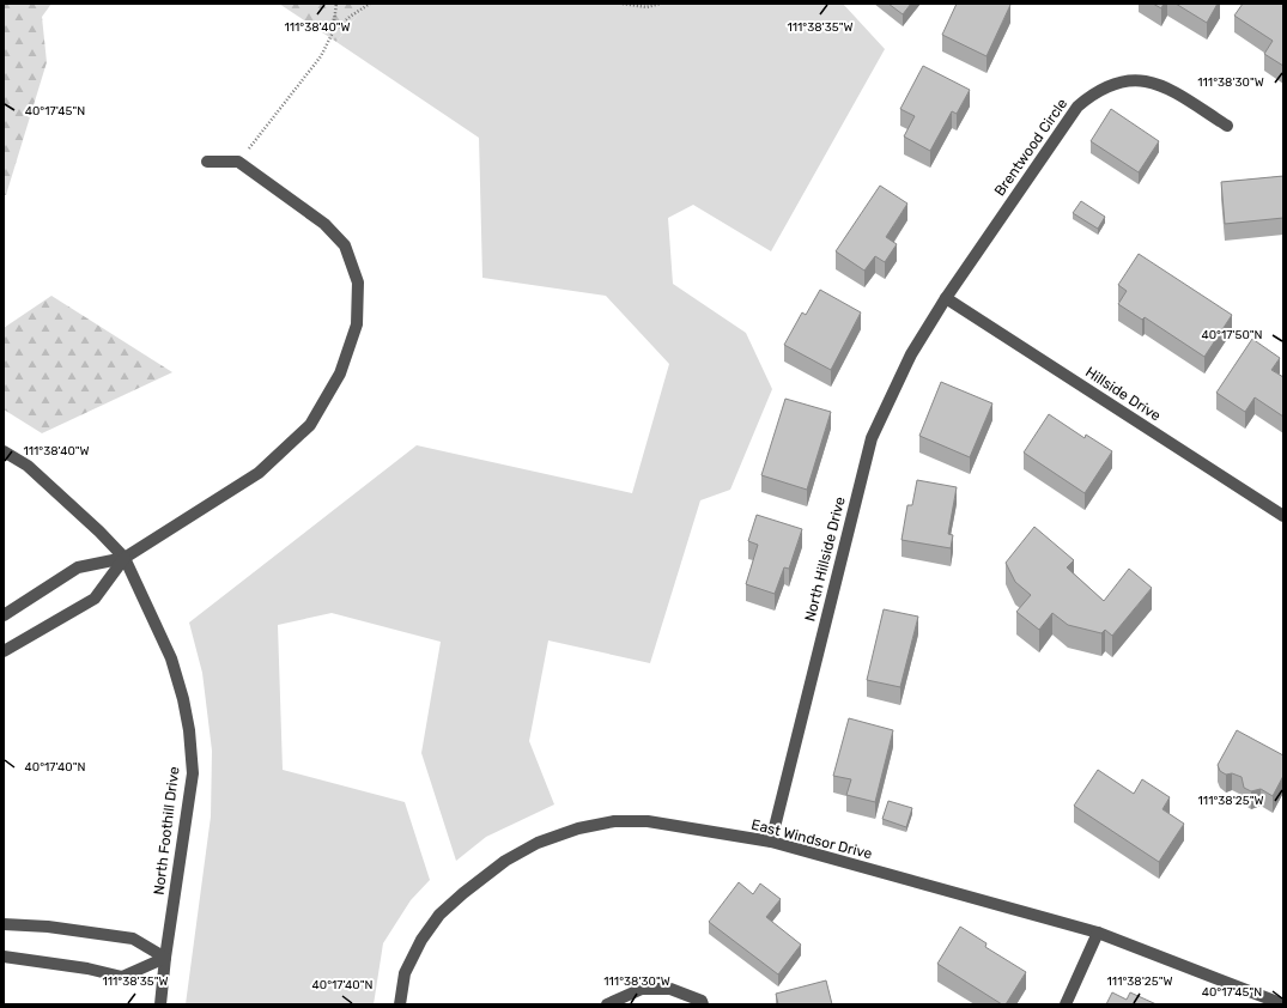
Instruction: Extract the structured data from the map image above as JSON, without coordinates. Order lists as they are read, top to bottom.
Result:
{
  "streets": {
    "street": [
      "Brentwood Circle",
      "Hillside Drive",
      "North Hillside Drive",
      "North Foothill Drive",
      "East Windsor Drive"
    ]
  },
  "crossings": [
    ["Brentwood Circle", "Hillside Drive"],
    ["Brentwood Circle", "North Hillside Drive"],
    ["Hillside Drive", "North Hillside Drive"],
    ["North Hillside Drive", "East Windsor Drive"]
  ],
  "coordinates": [
    "111°38'40\"W",
    "111°38'35\"W",
    "111°38'30\"W",
    "40°17'45\"N",
    "40°17'50\"N",
    "40°17'40\"N",
    "111°38'25\"W"
  ]
}
